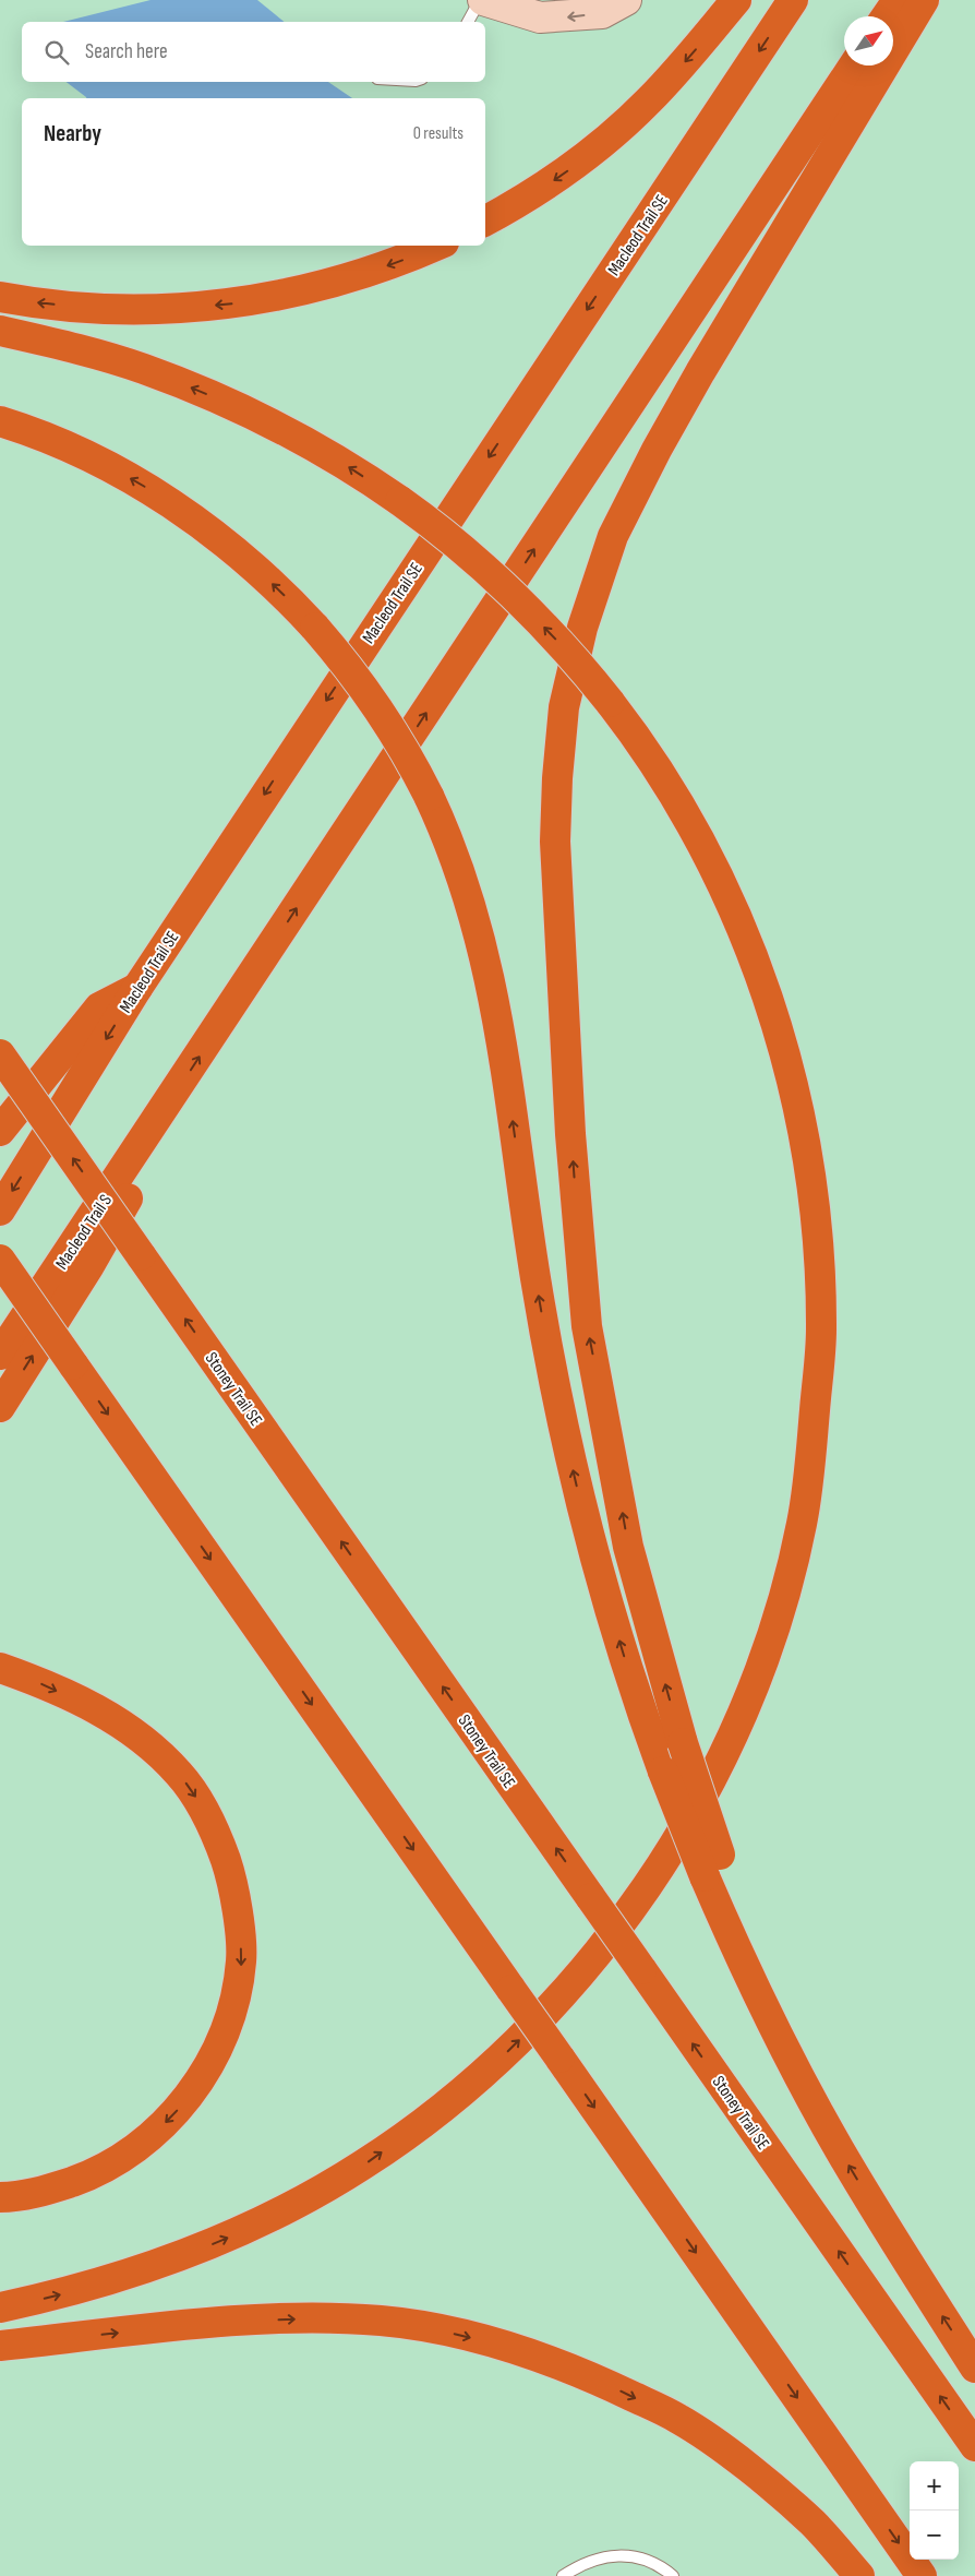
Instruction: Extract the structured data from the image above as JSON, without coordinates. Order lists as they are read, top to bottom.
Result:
{
  "streets": {
    "highway": ["Macleod Trail SE", "Macleod Trail S", "Stoney Trail SE"]
  },
  "north": "top right",
  "page": {
    "search": "Search here",
    "heading": ["Nearby", "0 results"],
    "map_buttons": ["+", "−"]
  }
}
